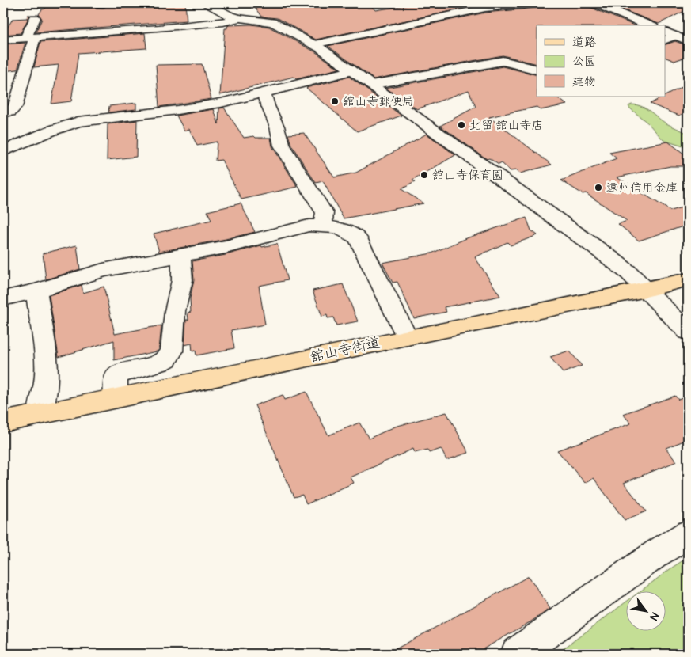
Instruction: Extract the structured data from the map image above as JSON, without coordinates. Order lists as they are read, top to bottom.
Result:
{
  "streets": {
    "main road": ["舘山寺街道"]
  },
  "places": [
    "舘山寺郵便局",
    "北留 舘山寺店",
    "舘山寺保育園",
    "遠州信用金庫"
  ],
  "legend": ["道路", "公園", "建物"],
  "north": "bottom right"
}
